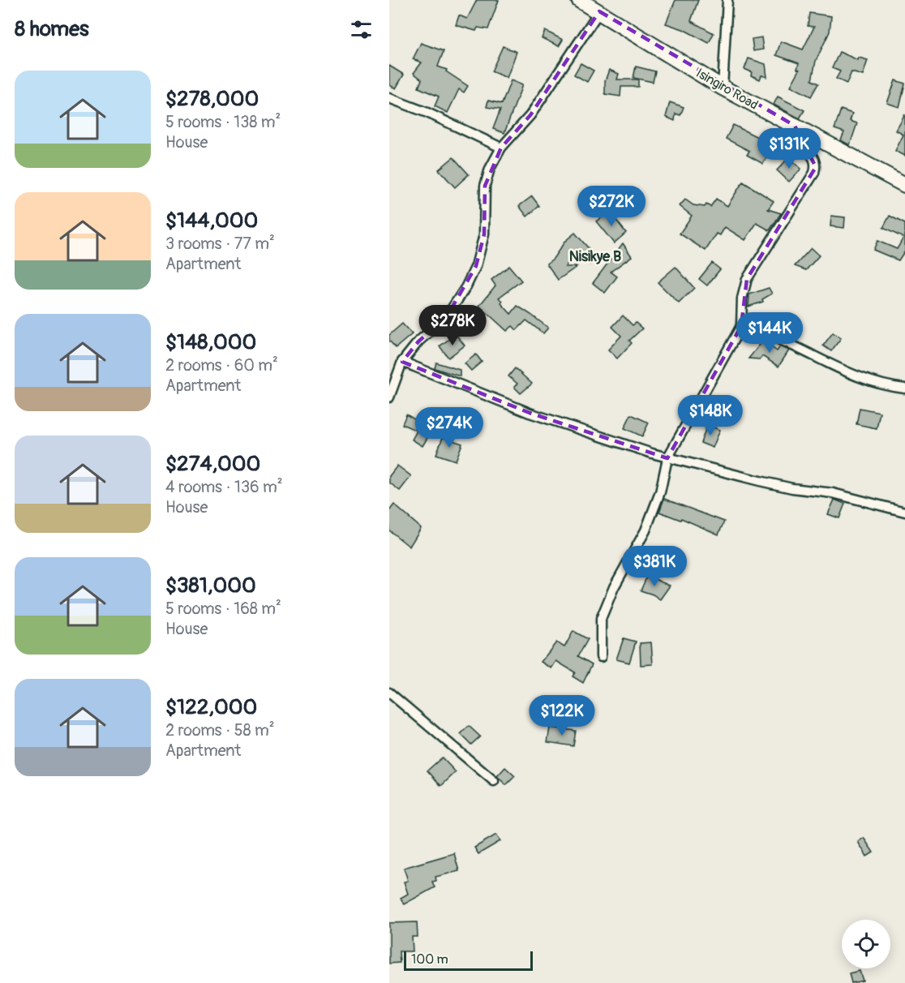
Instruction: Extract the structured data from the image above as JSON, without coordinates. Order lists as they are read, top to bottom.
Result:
{
  "streets": {
    "main road": ["Isingiro Road"]
  },
  "districts": ["Nisikye B"],
  "scale_bar": "100 m",
  "page": {
    "heading": "8 homes",
    "list": [
      {
        "name": "$278,000",
        "note": "5 rooms · 138 m² · House"
      },
      {
        "name": "$144,000",
        "note": "3 rooms · 77 m² · Apartment"
      },
      {
        "name": "$148,000",
        "note": "2 rooms · 60 m² · Apartment"
      },
      {
        "name": "$274,000",
        "note": "4 rooms · 136 m² · House"
      },
      {
        "name": "$381,000",
        "note": "5 rooms · 168 m² · House"
      },
      {
        "name": "$122,000",
        "note": "2 rooms · 58 m² · Apartment"
      }
    ],
    "price": [
      "$131K",
      "$272K",
      "$278K",
      "$144K",
      "$148K",
      "$274K",
      "$381K",
      "$122K"
    ],
    "scale": "100 m"
  }
}
